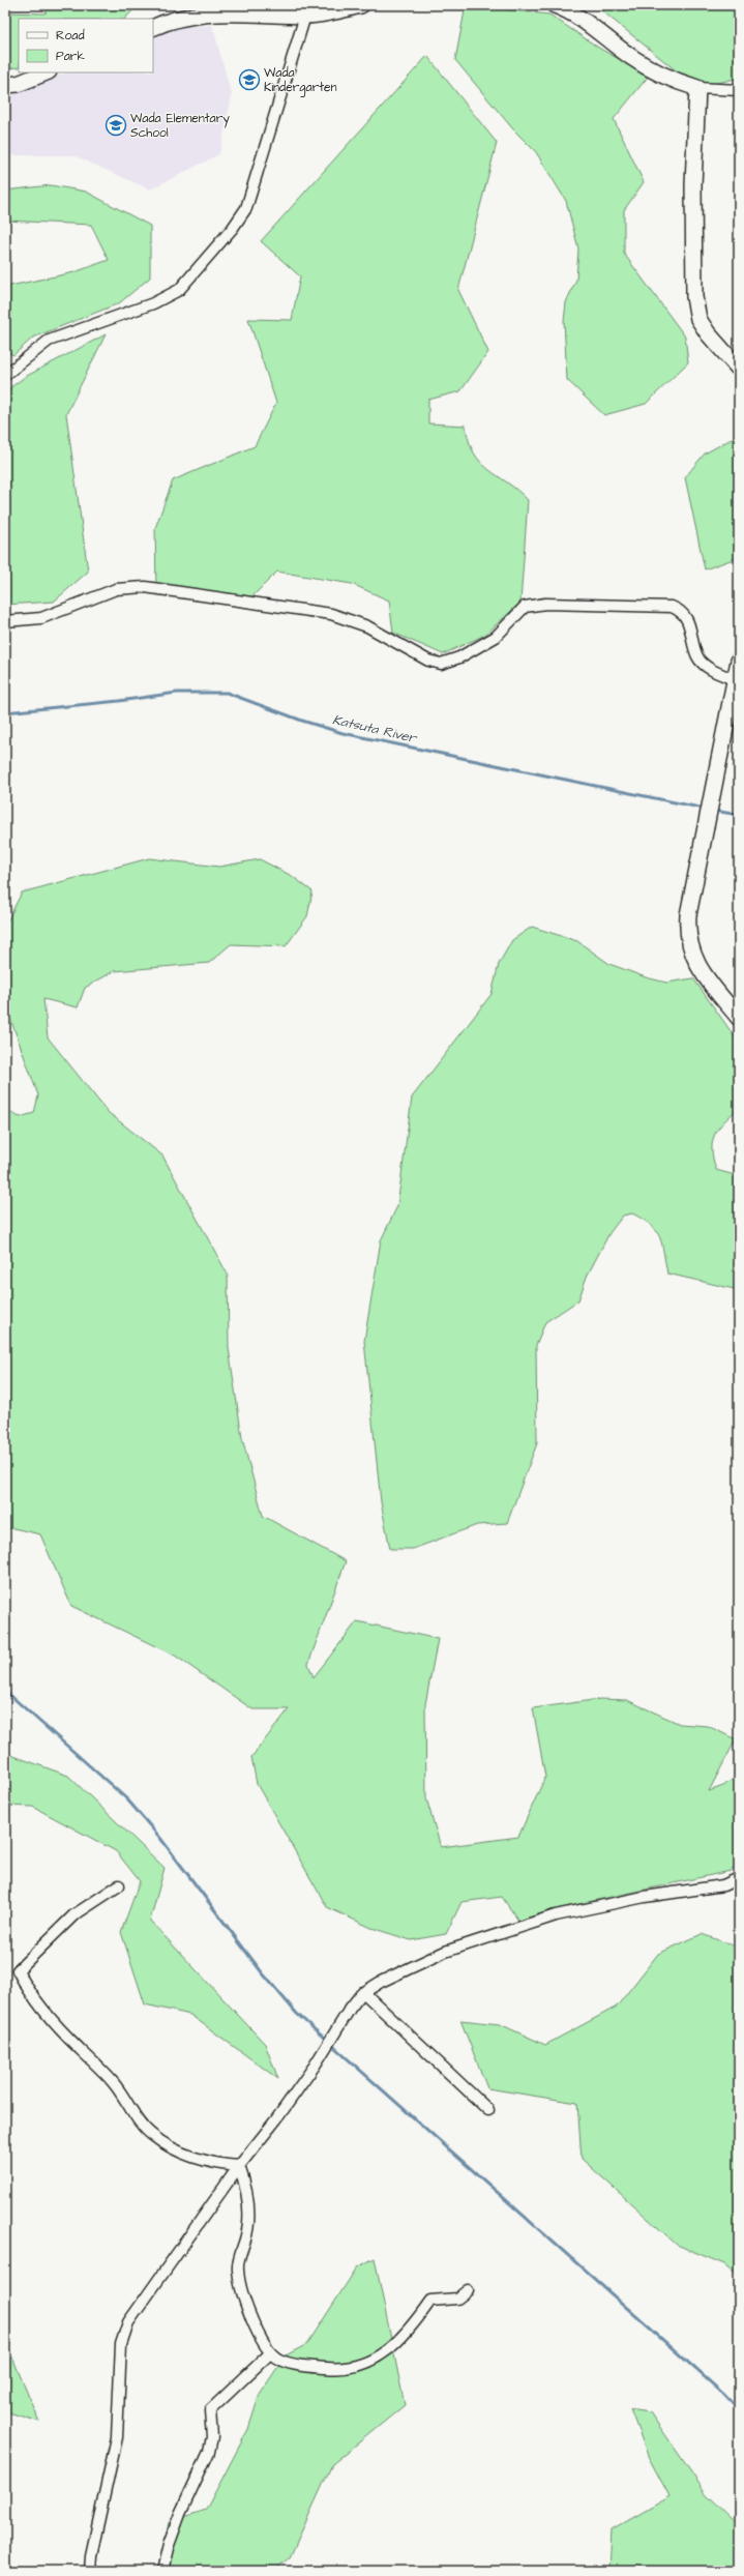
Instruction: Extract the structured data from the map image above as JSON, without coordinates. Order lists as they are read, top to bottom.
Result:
{
  "water": ["Katsuta River"],
  "places": {
    "school or university": ["Wada Kindergarten", "Wada Elementary School"]
  },
  "legend": ["Road", "Park"]
}
